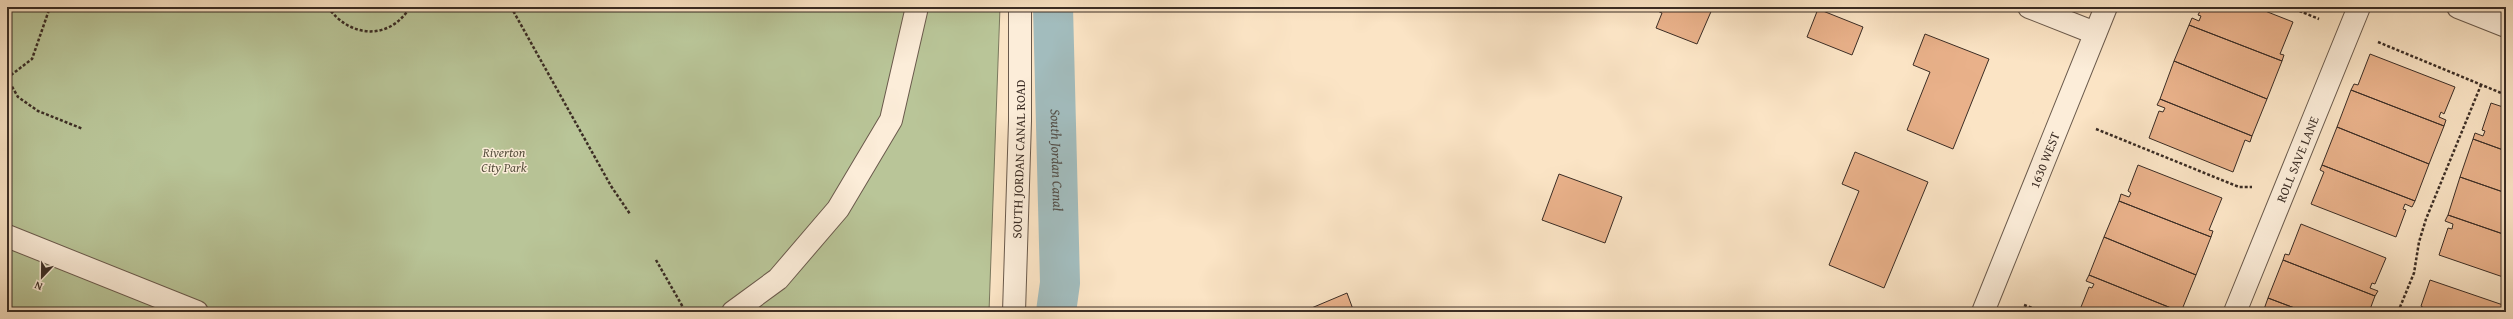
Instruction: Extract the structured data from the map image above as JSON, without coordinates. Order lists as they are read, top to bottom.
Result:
{
  "streets": {
    "street": ["1630 WEST", "SOUTH JORDAN CANAL ROAD", "ROLL SAVE LANE"]
  },
  "water": ["South Jordan Canal"],
  "parks": ["Riverton City Park"],
  "north": "bottom"
}
